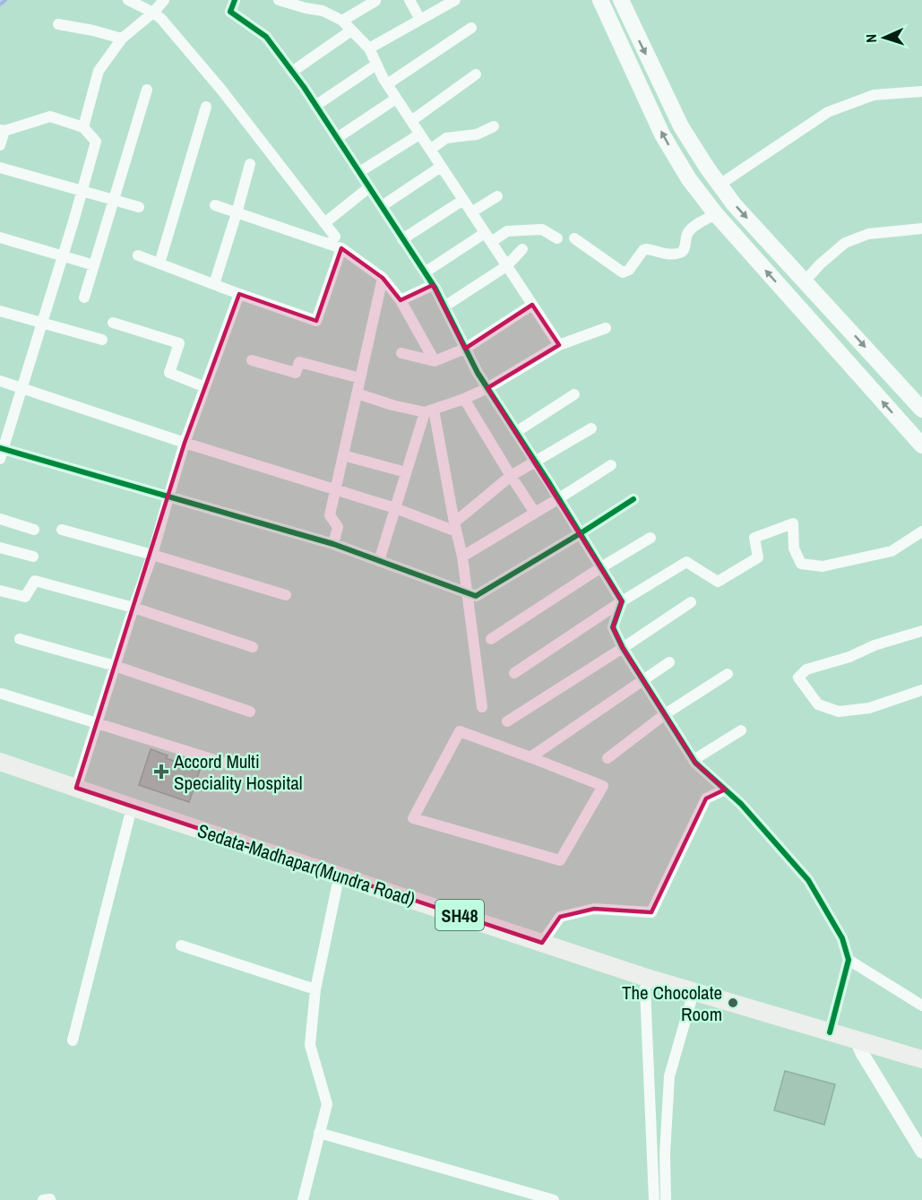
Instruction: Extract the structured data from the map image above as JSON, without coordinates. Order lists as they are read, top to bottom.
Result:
{
  "streets": {
    "main road": ["Sedata-Madhapar(Mundra Road)", "SH48"]
  },
  "places": {
    "health": ["Accord Multi Speciality Hospital"],
    "other": ["The Chocolate Room"]
  },
  "north": "left"
}
